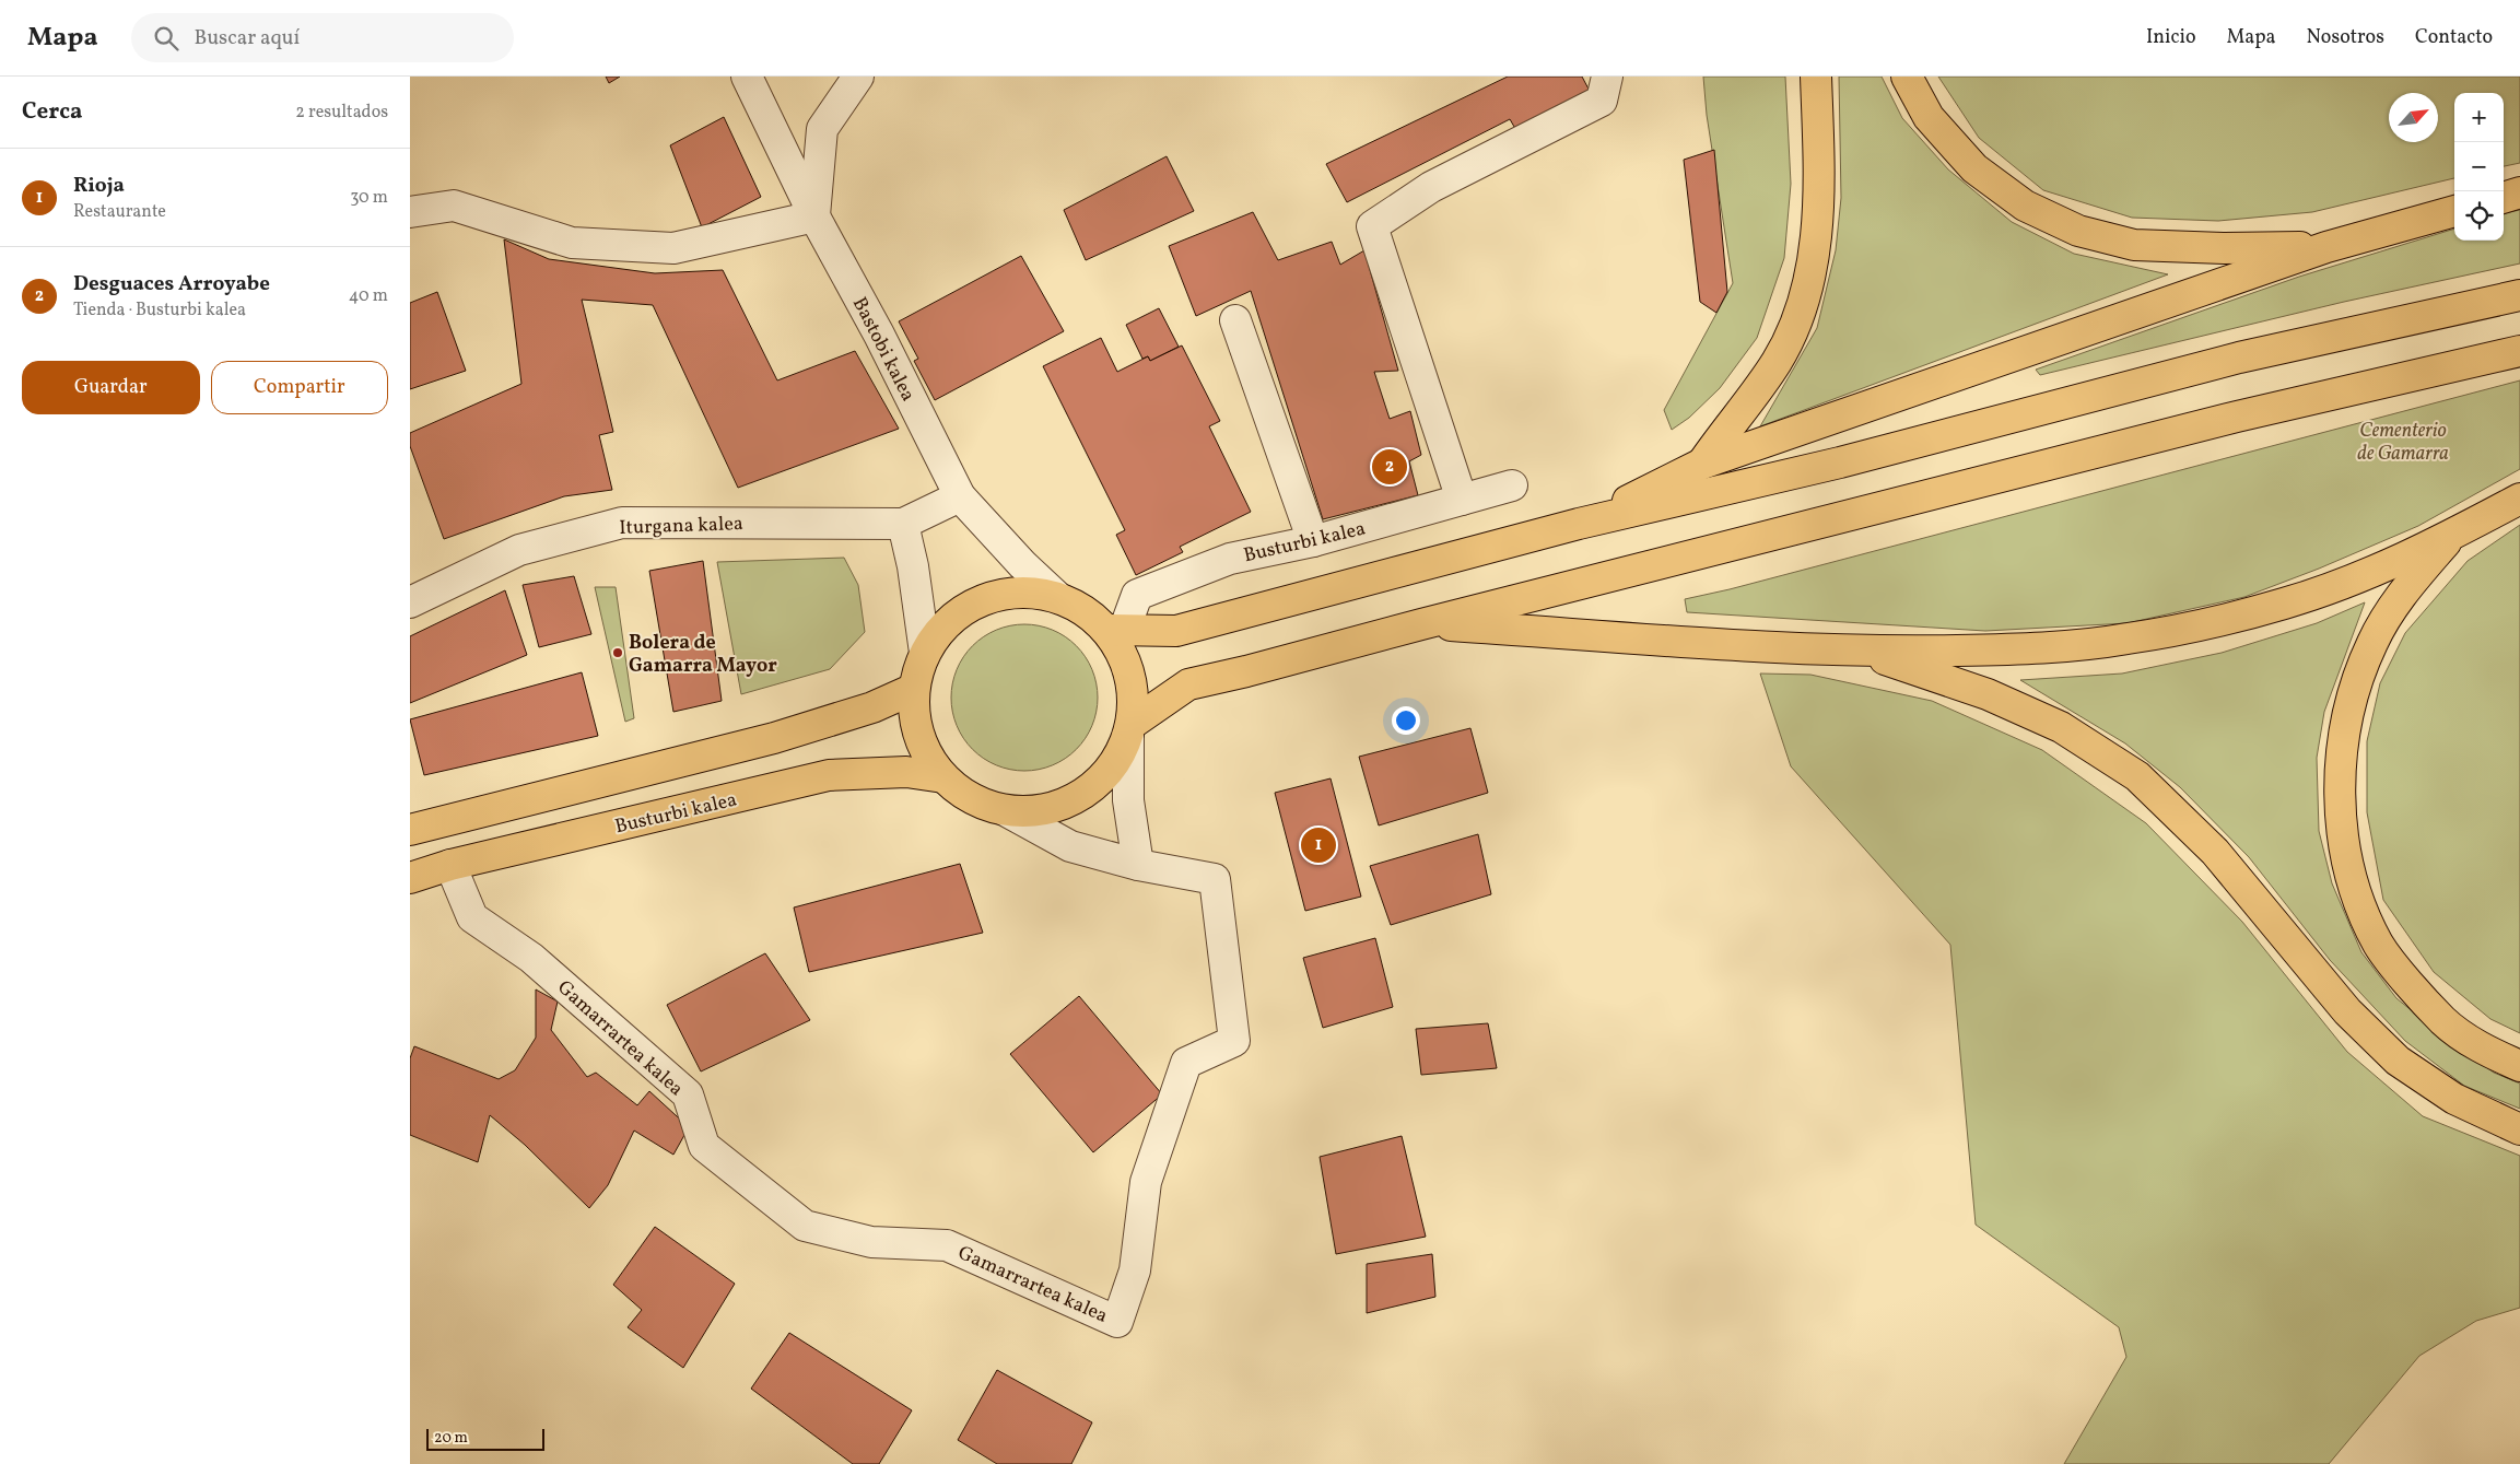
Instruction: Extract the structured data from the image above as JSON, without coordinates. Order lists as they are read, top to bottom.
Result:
{
  "streets": {
    "highway": ["Busturbi kalea"],
    "street": ["Bastobi kalea", "Iturgana kalea", "Gamarrartea kalea"]
  },
  "crossings": [
    ["Bastobi kalea", "Iturgana kalea"],
    ["Busturbi kalea", "Gamarrartea kalea"]
  ],
  "parks": ["Cementerio de Gamarra"],
  "places": ["Bolera de Gamarra Mayor"],
  "scale_bar": "20 m",
  "north": "top right",
  "page": {
    "header": "Mapa",
    "search": "Buscar aquí",
    "nav": [
      "Inicio",
      "Mapa",
      "Nosotros",
      "Contacto"
    ],
    "heading": ["Cerca", "2 resultados"],
    "map_buttons": ["+", "−"],
    "list": [
      {
        "mark": "1",
        "name": "Rioja",
        "note": "Restaurante",
        "value": "30 m"
      },
      {
        "mark": "2",
        "name": "Desguaces Arroyabe",
        "note": "Tienda · Busturbi kalea",
        "value": "40 m"
      }
    ],
    "buttons": ["Guardar", "Compartir"],
    "pins": ["2", "1"],
    "scale": "20 m"
  }
}
